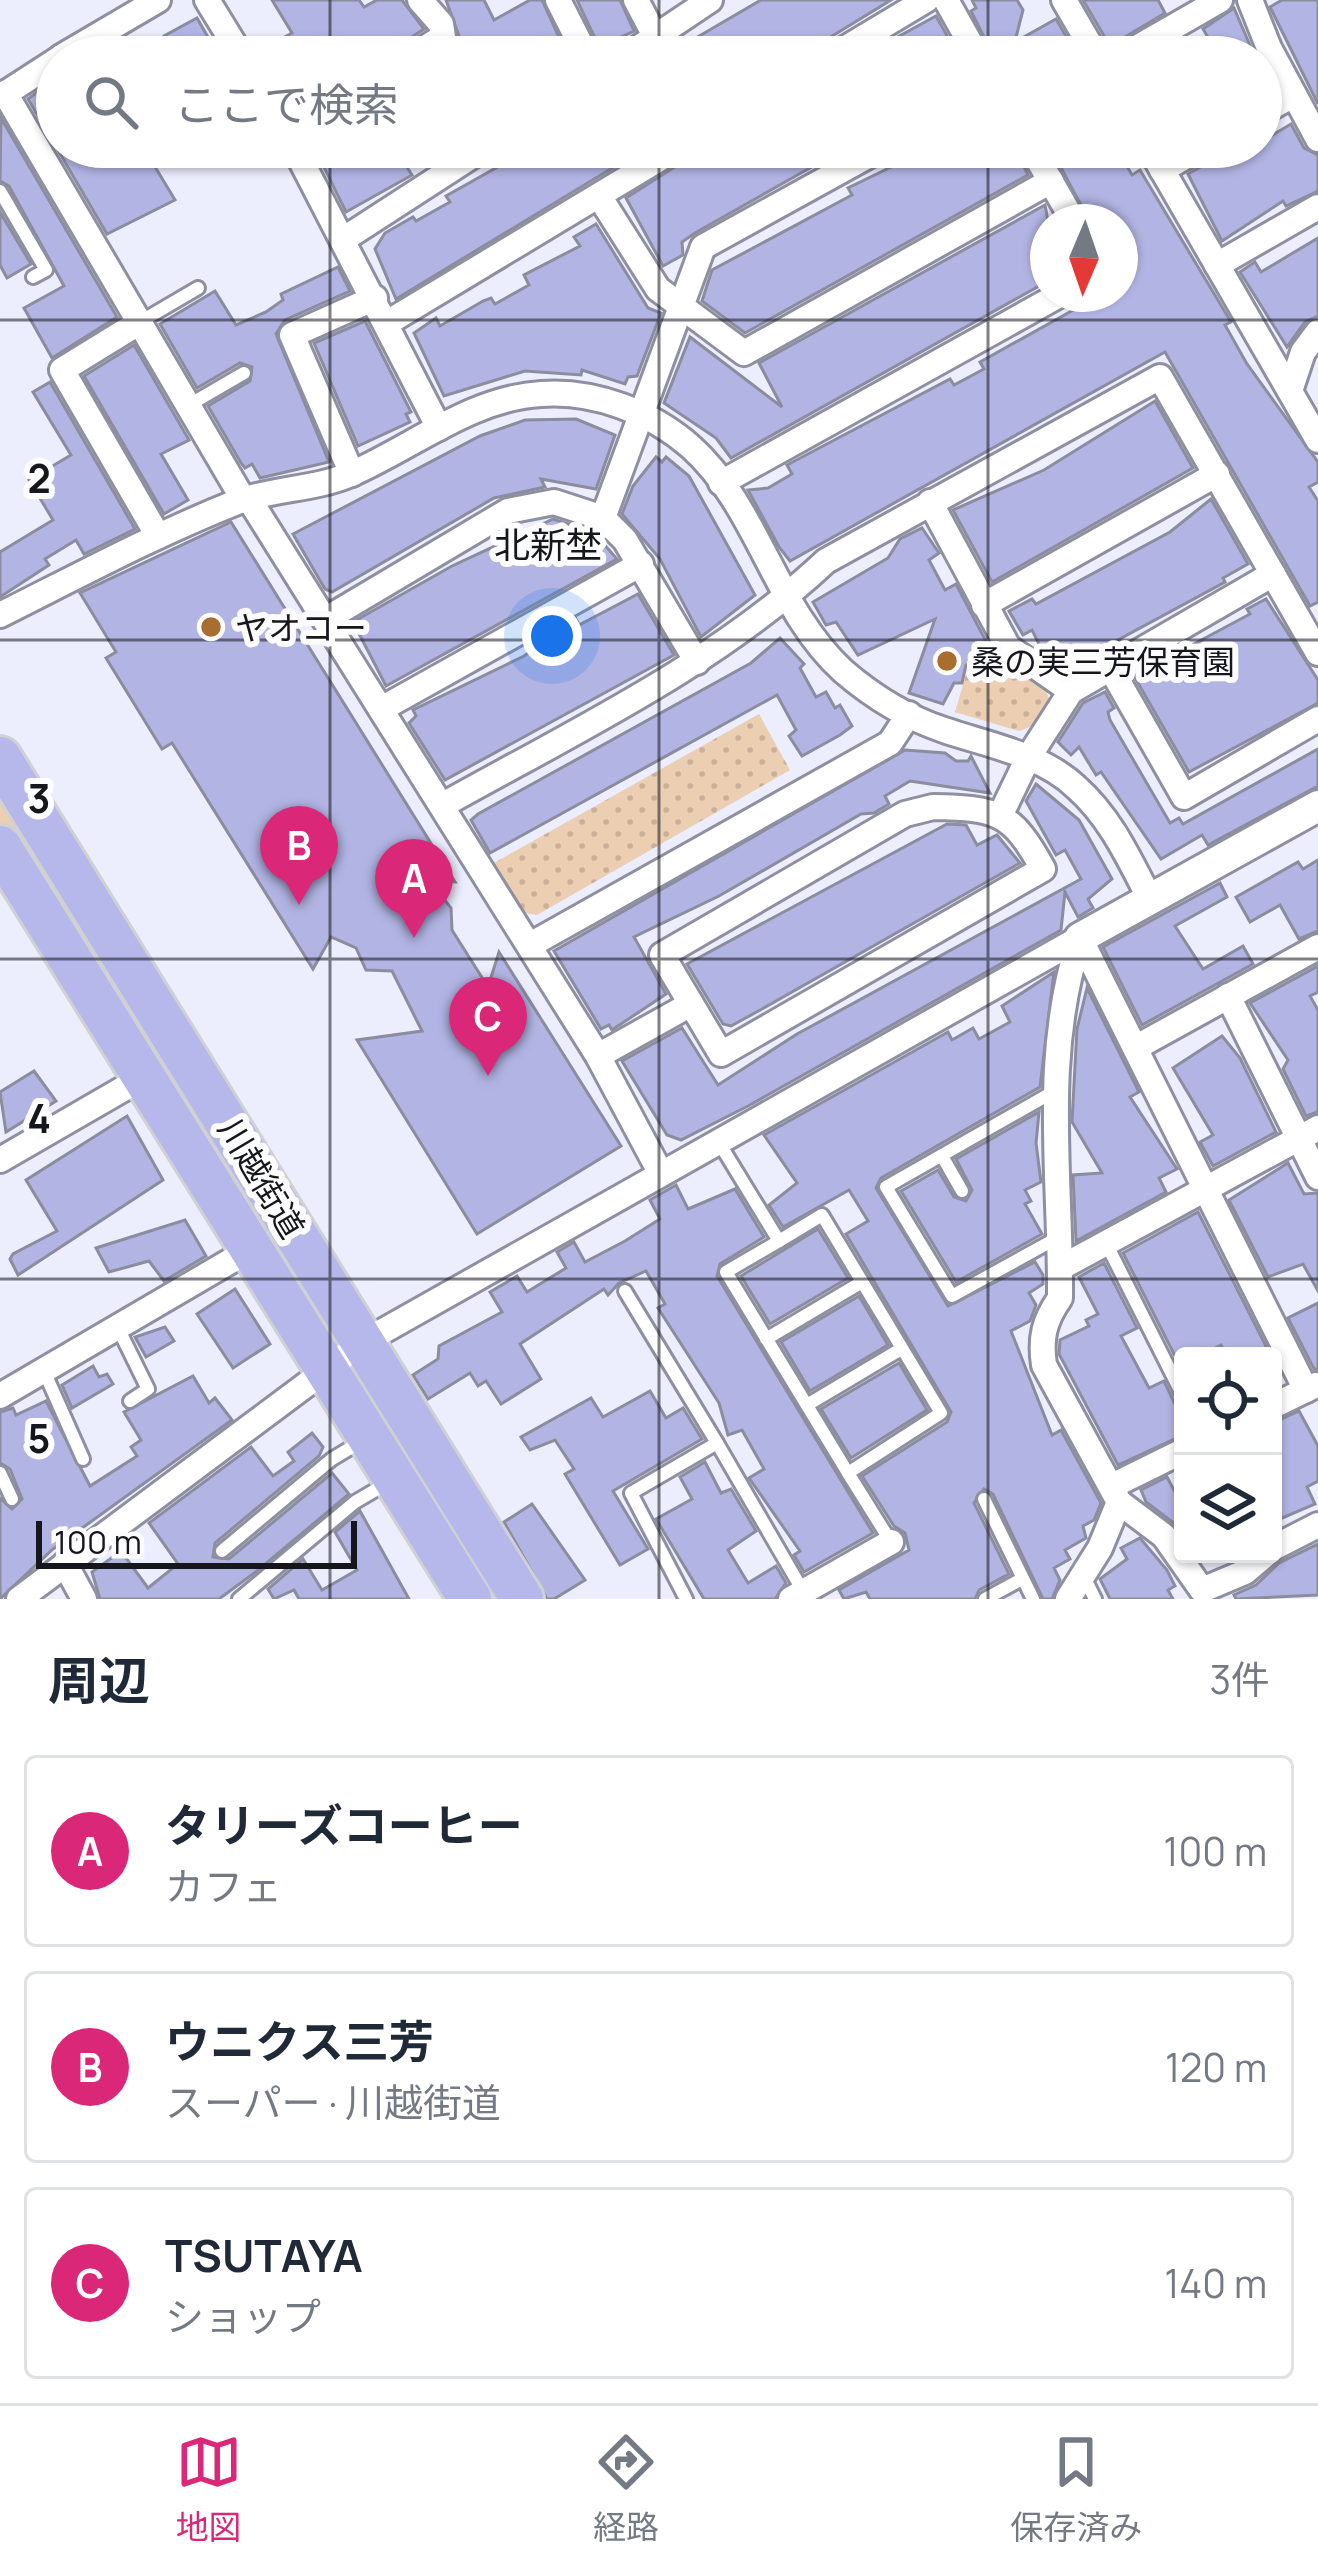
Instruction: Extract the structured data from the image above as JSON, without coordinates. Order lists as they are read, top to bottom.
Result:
{
  "streets": {
    "highway": ["川越街道"]
  },
  "districts": ["北新埜"],
  "places": ["ヤオコー", "桑の実三芳保育園"],
  "scale_bar": "100 m",
  "north": "bottom",
  "page": {
    "search": "ここで検索",
    "pins": ["B", "A", "C"],
    "scale": "100 m",
    "heading": ["周辺", "3件"],
    "list": [
      {
        "mark": "A",
        "name": "タリーズコーヒー",
        "note": "カフェ",
        "value": "100 m"
      },
      {
        "mark": "B",
        "name": "ウニクス三芳",
        "note": "スーパー · 川越街道",
        "value": "120 m"
      },
      {
        "mark": "C",
        "name": "TSUTAYA",
        "note": "ショップ",
        "value": "140 m"
      }
    ],
    "nav": ["地図", "経路", "保存済み"]
  },
  "grid": {
    "rows": [
      "2",
      "3",
      "4",
      "5"
    ]
  }
}
